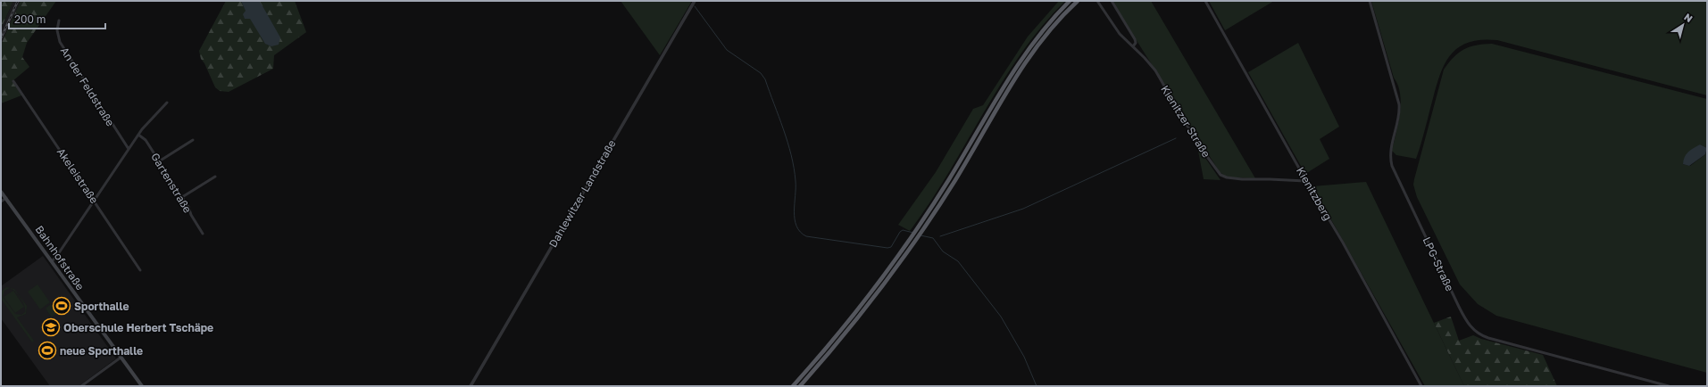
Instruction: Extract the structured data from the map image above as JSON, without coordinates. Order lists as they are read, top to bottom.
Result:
{
  "streets": {
    "main road": ["Bahnhofstraße"],
    "street": [
      "An der Feldstraße",
      "Kienitzer Straße",
      "Akeleistraße",
      "Gartenstraße",
      "Dahlewitzer Landstraße",
      "Kienitzberg",
      "LPG-Straße"
    ]
  },
  "crossings": [
    ["Kienitzer Straße", "Kienitzberg"]
  ],
  "places": {
    "sports": ["Sporthalle", "neue Sporthalle"],
    "school or university": ["Oberschule Herbert Tschäpe"]
  },
  "scale_bar": "200 m",
  "north": "top right"
}
